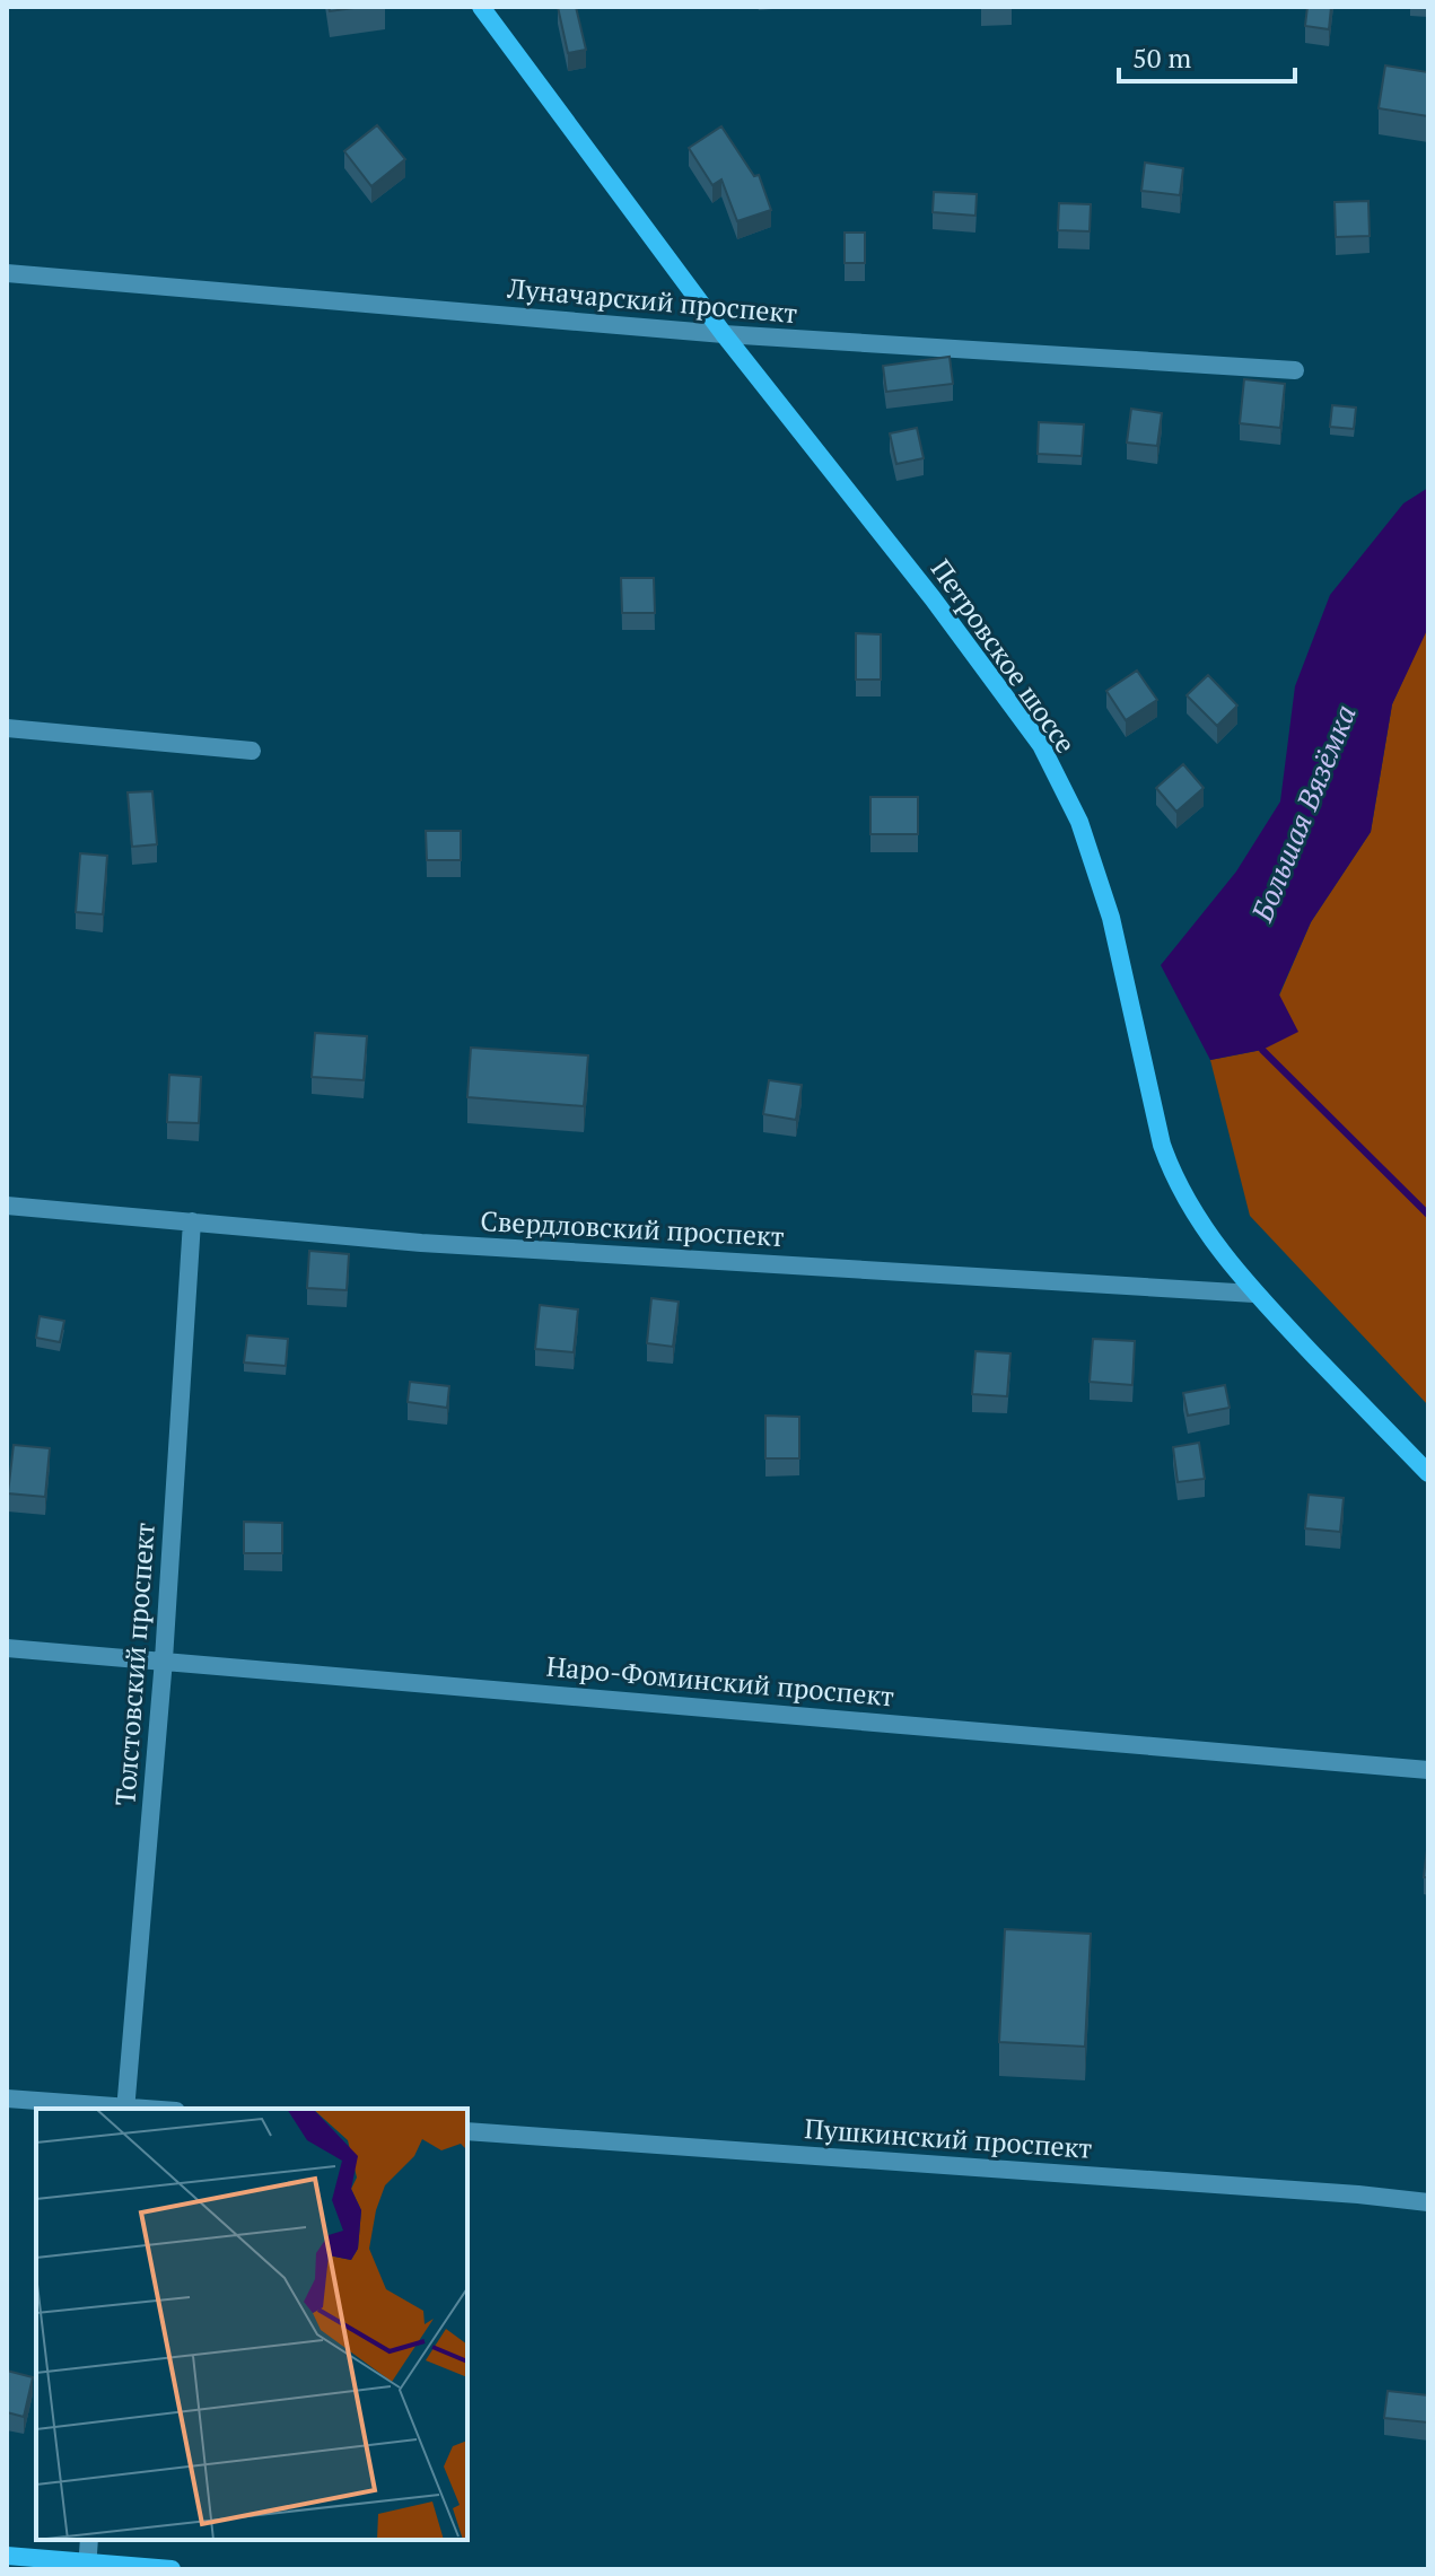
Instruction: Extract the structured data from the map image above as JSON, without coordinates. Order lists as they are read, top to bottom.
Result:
{
  "streets": {
    "street": [
      "Луначарский проспект",
      "Петровское шоссе",
      "Свердловский проспект",
      "Толстовский проспект",
      "Наро-Фоминский проспект",
      "Пушкинский проспект"
    ]
  },
  "crossings": [
    ["Луначарский проспект", "Петровское шоссе"],
    ["Петровское шоссе", "Свердловский проспект"],
    ["Свердловский проспект", "Толстовский проспект"],
    ["Толстовский проспект", "Наро-Фоминский проспект"]
  ],
  "water": ["Большая Вязёмка"],
  "scale_bar": "50 m"
}
